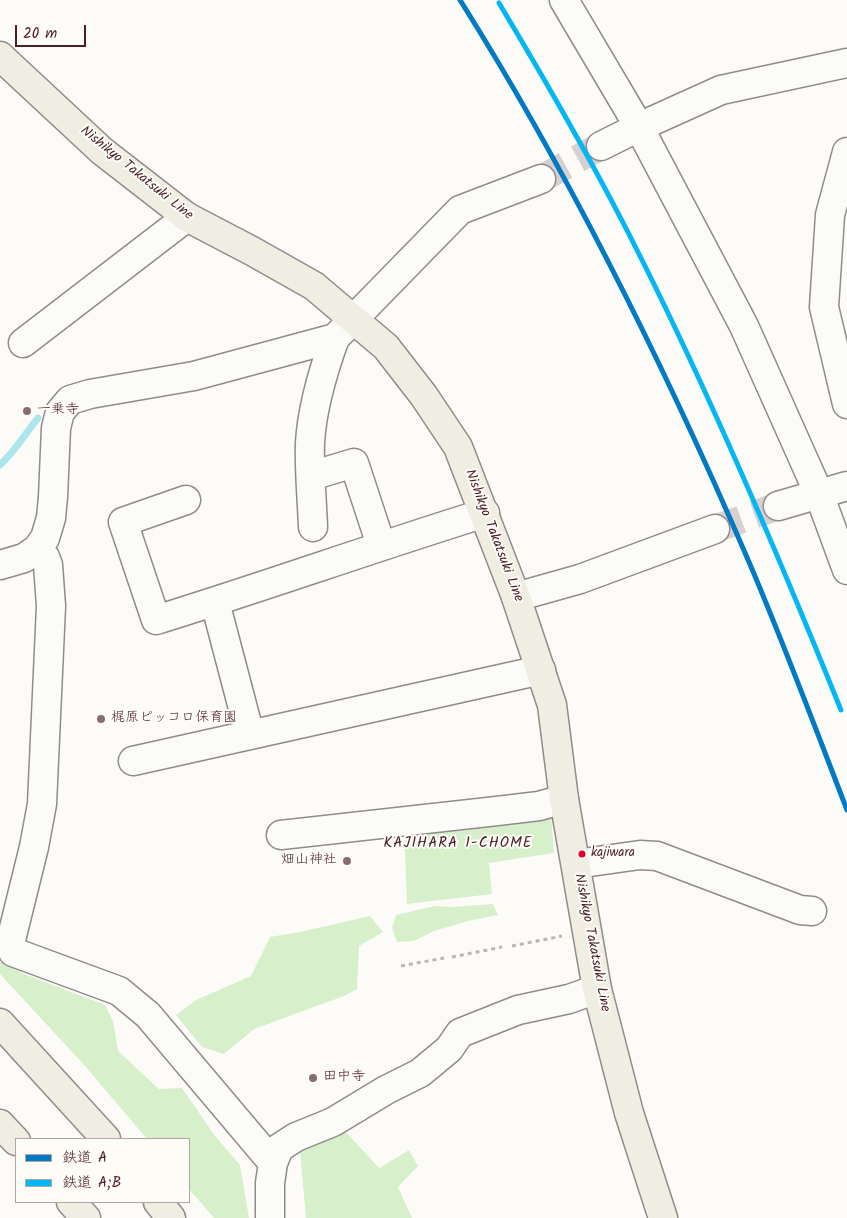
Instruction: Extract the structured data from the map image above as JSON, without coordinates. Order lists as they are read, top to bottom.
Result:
{
  "streets": {
    "main road": ["Nishikyo Takatsuki Line"]
  },
  "districts": ["KAJIHARA 1-CHOME"],
  "places": [
    "一乗寺",
    "梶原ピッコロ保育園",
    "kajiwara",
    "畑山神社",
    "田中寺"
  ],
  "lines": ["rail line A", "rail line A;B"],
  "legend": ["鉄道 A", "鉄道 A;B"],
  "scale_bar": "20 m"
}
